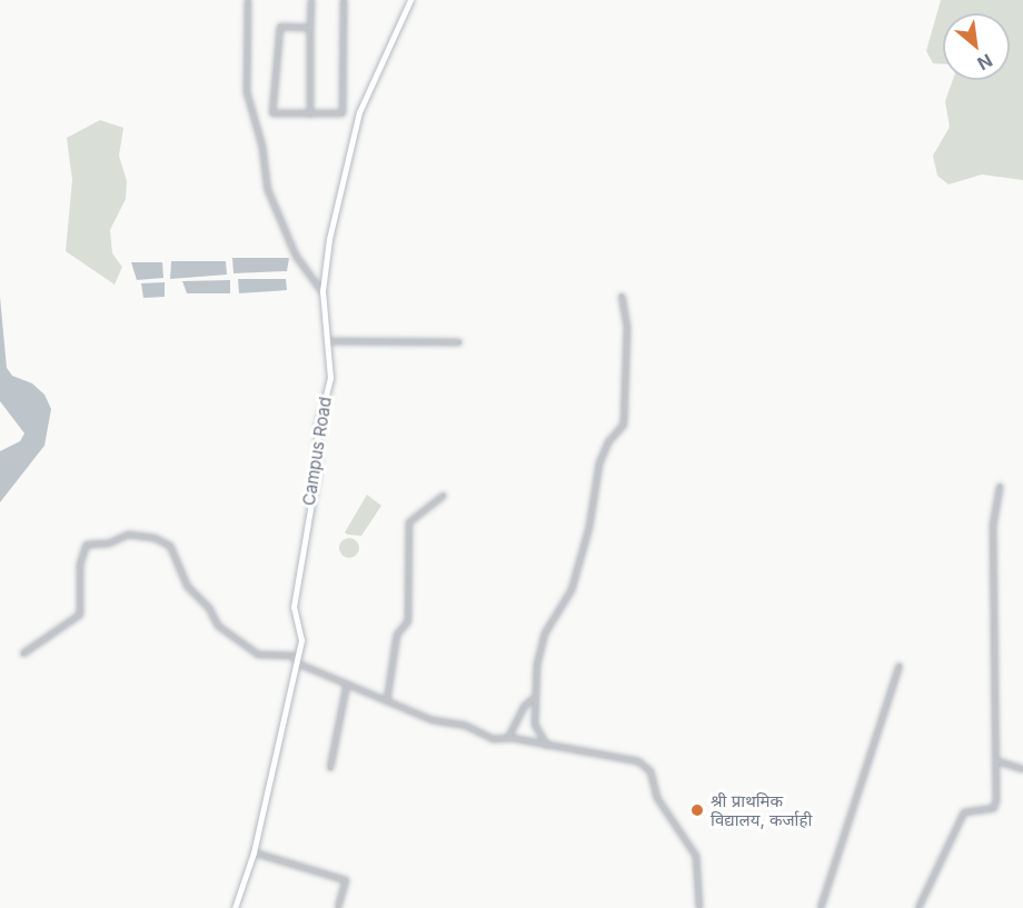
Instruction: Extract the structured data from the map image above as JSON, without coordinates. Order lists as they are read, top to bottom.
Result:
{
  "streets": {
    "street": ["Campus Road"]
  },
  "places": ["श्री प्राथमिक विद्यालय, कर्जाही"],
  "north": "bottom right"
}
